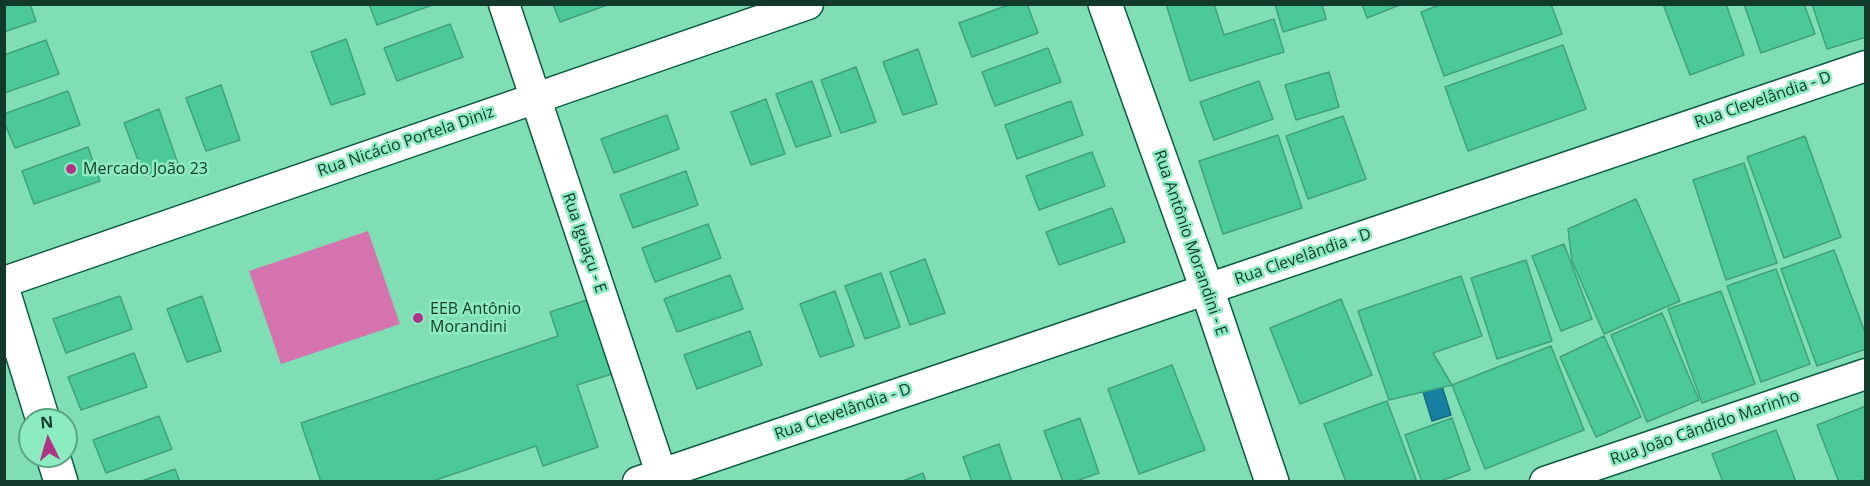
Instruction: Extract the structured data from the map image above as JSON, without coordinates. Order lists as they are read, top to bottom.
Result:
{
  "streets": {
    "street": [
      "Rua Clevelândia - D",
      "Rua Nicácio Portela Diniz",
      "Rua Iguaçu - E",
      "Rua Antônio Morandini - E",
      "Rua João Cândido Marinho"
    ]
  },
  "crossings": [
    ["Rua Clevelândia - D", "Rua Iguaçu - E"],
    ["Rua Clevelândia - D", "Rua Antônio Morandini - E"],
    ["Rua Nicácio Portela Diniz", "Rua Iguaçu - E"]
  ],
  "places": ["Mercado João 23", "EEB Antônio Morandini"],
  "north": "top"
}
